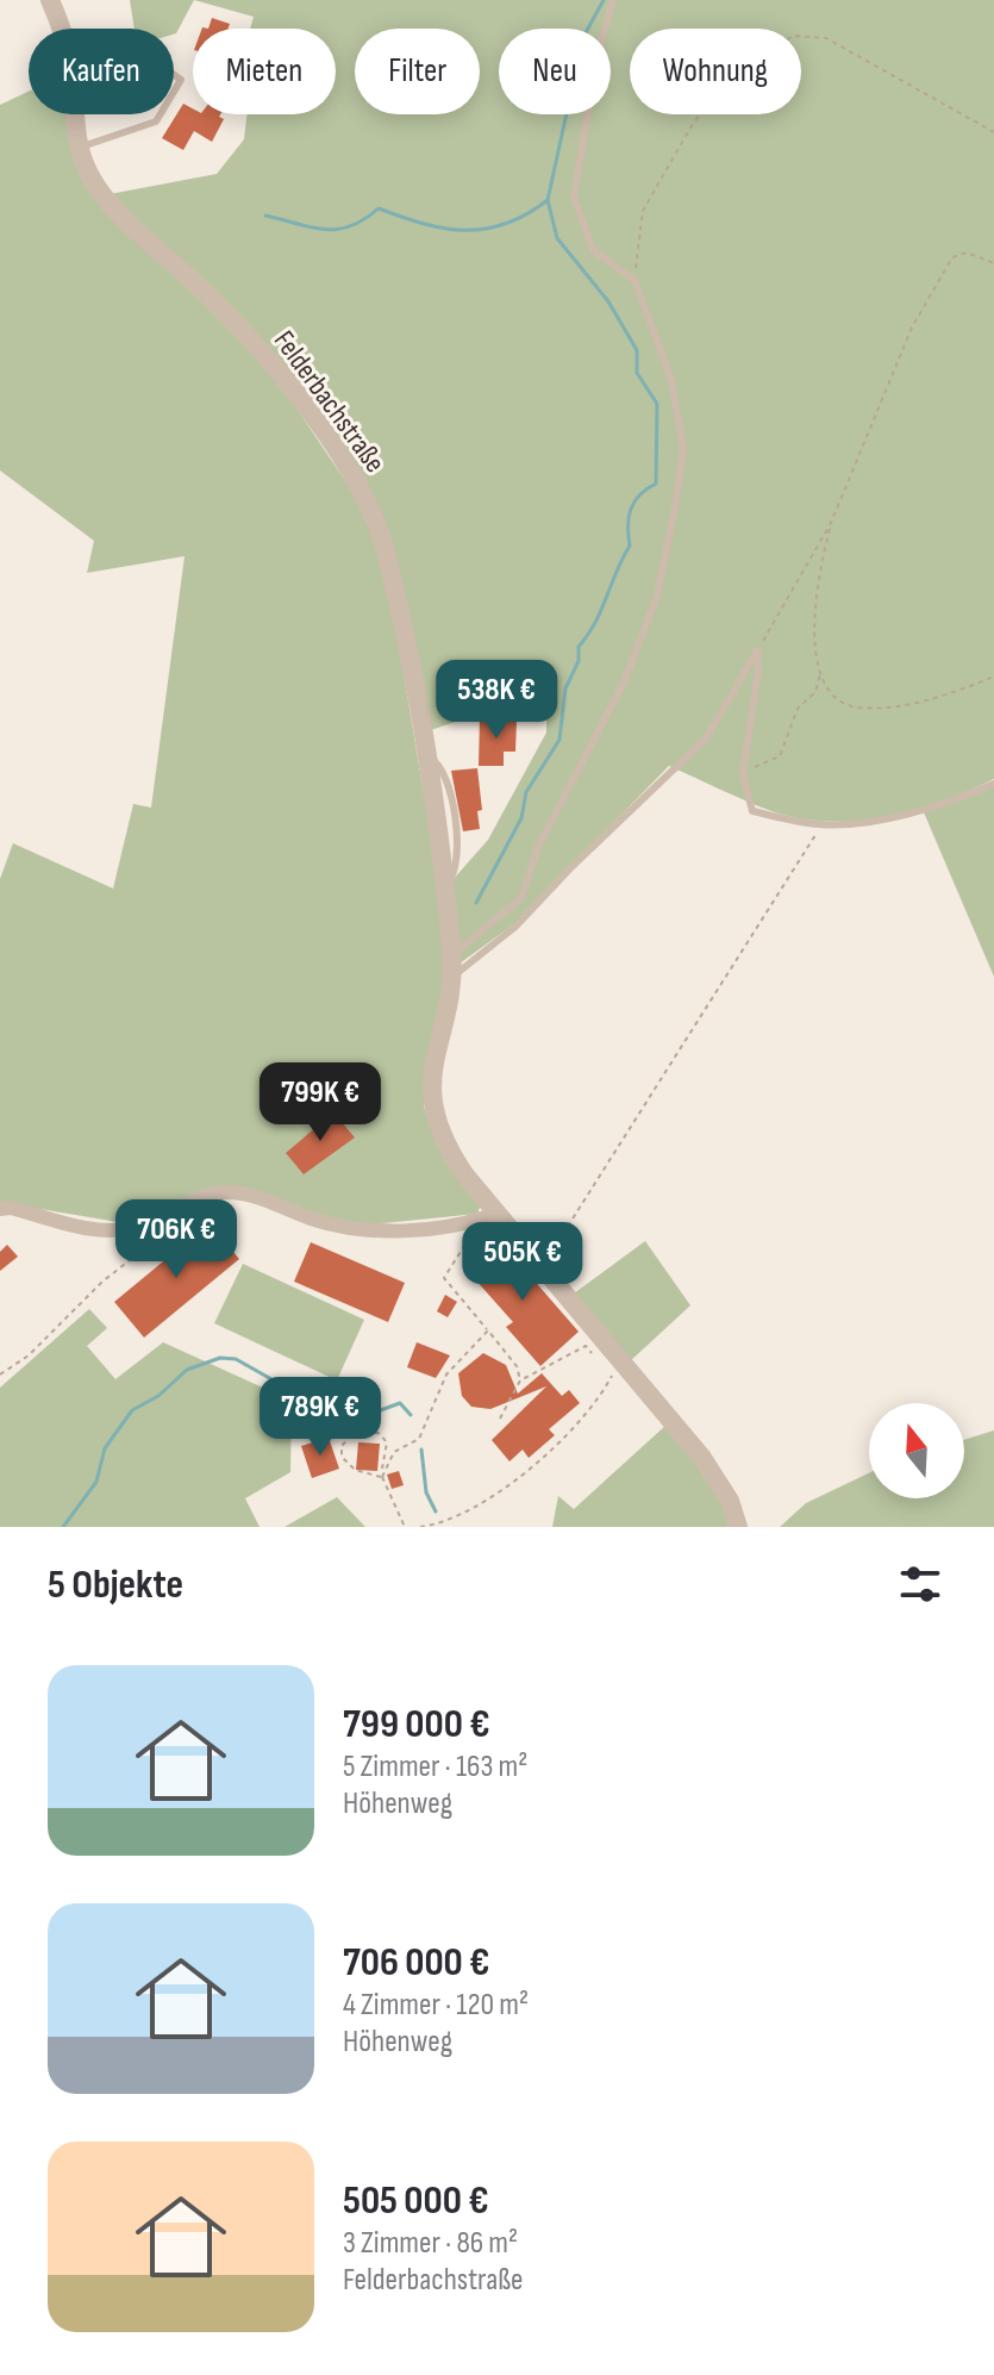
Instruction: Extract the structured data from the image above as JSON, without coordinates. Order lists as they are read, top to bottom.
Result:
{
  "streets": {
    "street": ["Felderbachstraße"]
  },
  "north": "top",
  "page": {
    "chip": [
      "Kaufen",
      "Mieten",
      "Filter",
      "Neu",
      "Wohnung"
    ],
    "price": [
      "538K €",
      "799K €",
      "706K €",
      "505K €",
      "789K €"
    ],
    "heading": "5 Objekte",
    "list": [
      {
        "name": "799 000 €",
        "note": "5 Zimmer · 163 m² · Höhenweg"
      },
      {
        "name": "706 000 €",
        "note": "4 Zimmer · 120 m² · Höhenweg"
      },
      {
        "name": "505 000 €",
        "note": "3 Zimmer · 86 m² · Felderbachstraße"
      }
    ]
  }
}
